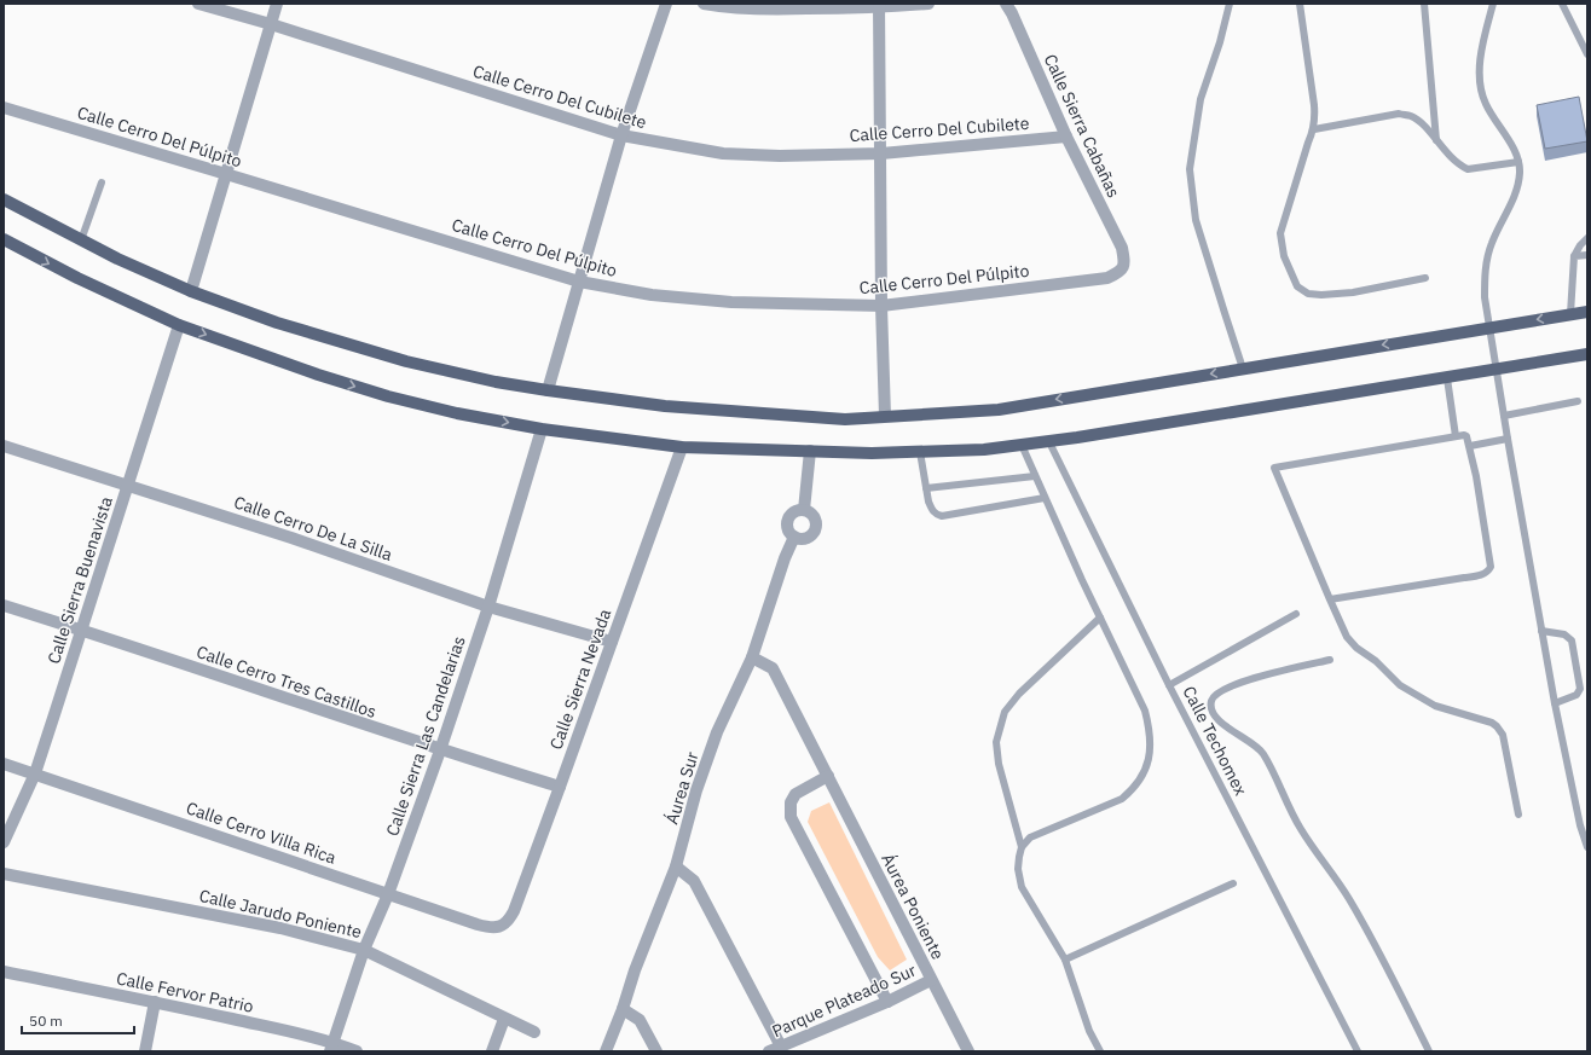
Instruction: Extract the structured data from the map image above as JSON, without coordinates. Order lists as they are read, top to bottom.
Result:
{
  "streets": {
    "street": [
      "Calle Cerro Del Cubilete",
      "Calle Sierra Cabañas",
      "Calle Cerro Del Púlpito",
      "Calle Cerro De La Silla",
      "Calle Sierra Buenavista",
      "Calle Sierra Nevada",
      "Calle Cerro Tres Castillos",
      "Calle Sierra Las Candelarias",
      "Áurea Sur",
      "Calle Cerro Villa Rica",
      "Áurea Poniente",
      "Calle Jarudo Poniente",
      "Calle Fervor Patrio",
      "Parque Plateado Sur"
    ],
    "lane": ["Calle Techomex"]
  },
  "crossings": [
    ["Calle Cerro Del Cubilete", "Calle Sierra Cabañas"],
    ["Calle Sierra Cabañas", "Calle Cerro Del Púlpito"],
    ["Calle Cerro De La Silla", "Calle Sierra Buenavista"],
    ["Calle Cerro De La Silla", "Calle Sierra Nevada"],
    ["Calle Cerro De La Silla", "Calle Sierra Las Candelarias"],
    ["Calle Sierra Buenavista", "Calle Cerro Tres Castillos"],
    ["Calle Sierra Buenavista", "Calle Cerro Villa Rica"],
    ["Calle Sierra Nevada", "Calle Cerro Tres Castillos"],
    ["Calle Sierra Nevada", "Calle Cerro Villa Rica"],
    ["Calle Cerro Tres Castillos", "Calle Sierra Las Candelarias"],
    ["Calle Sierra Las Candelarias", "Calle Cerro Villa Rica"],
    ["Calle Sierra Las Candelarias", "Calle Jarudo Poniente"],
    ["Calle Sierra Las Candelarias", "Calle Fervor Patrio"],
    ["Áurea Sur", "Áurea Poniente"],
    ["Áurea Poniente", "Parque Plateado Sur"]
  ],
  "scale_bar": "50 m"
}
